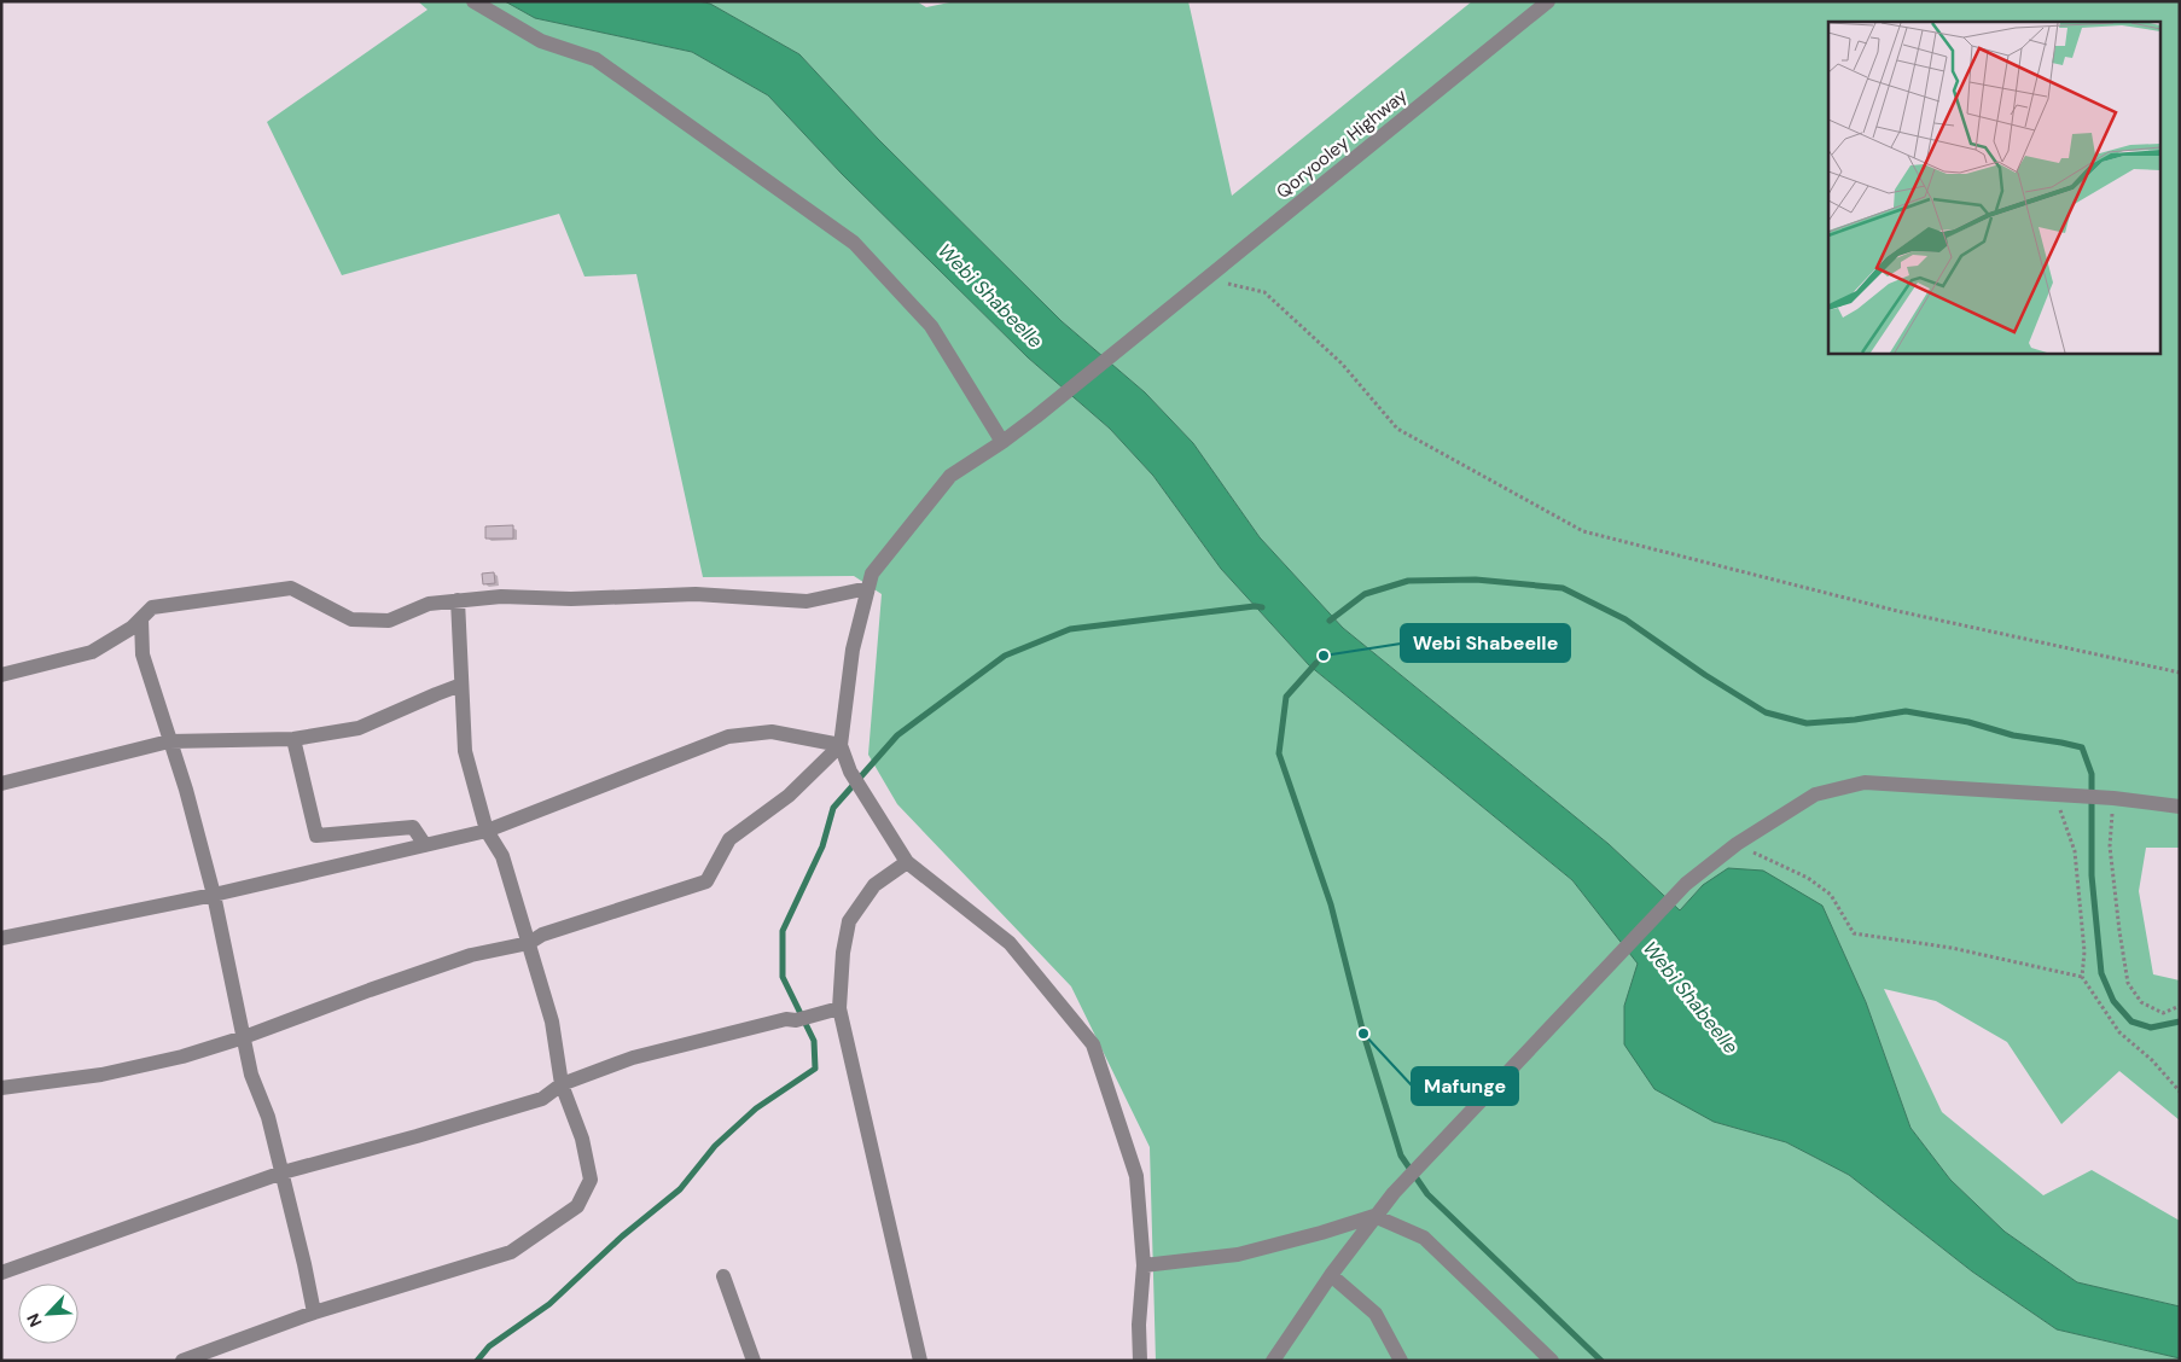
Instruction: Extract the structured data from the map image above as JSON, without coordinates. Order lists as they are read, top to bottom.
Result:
{
  "streets": {
    "street": ["Qoryooley Highway"]
  },
  "water": ["Webi Shabeelle"],
  "places": ["Webi Shabeelle", "Mafunge"],
  "north": "bottom left"
}
